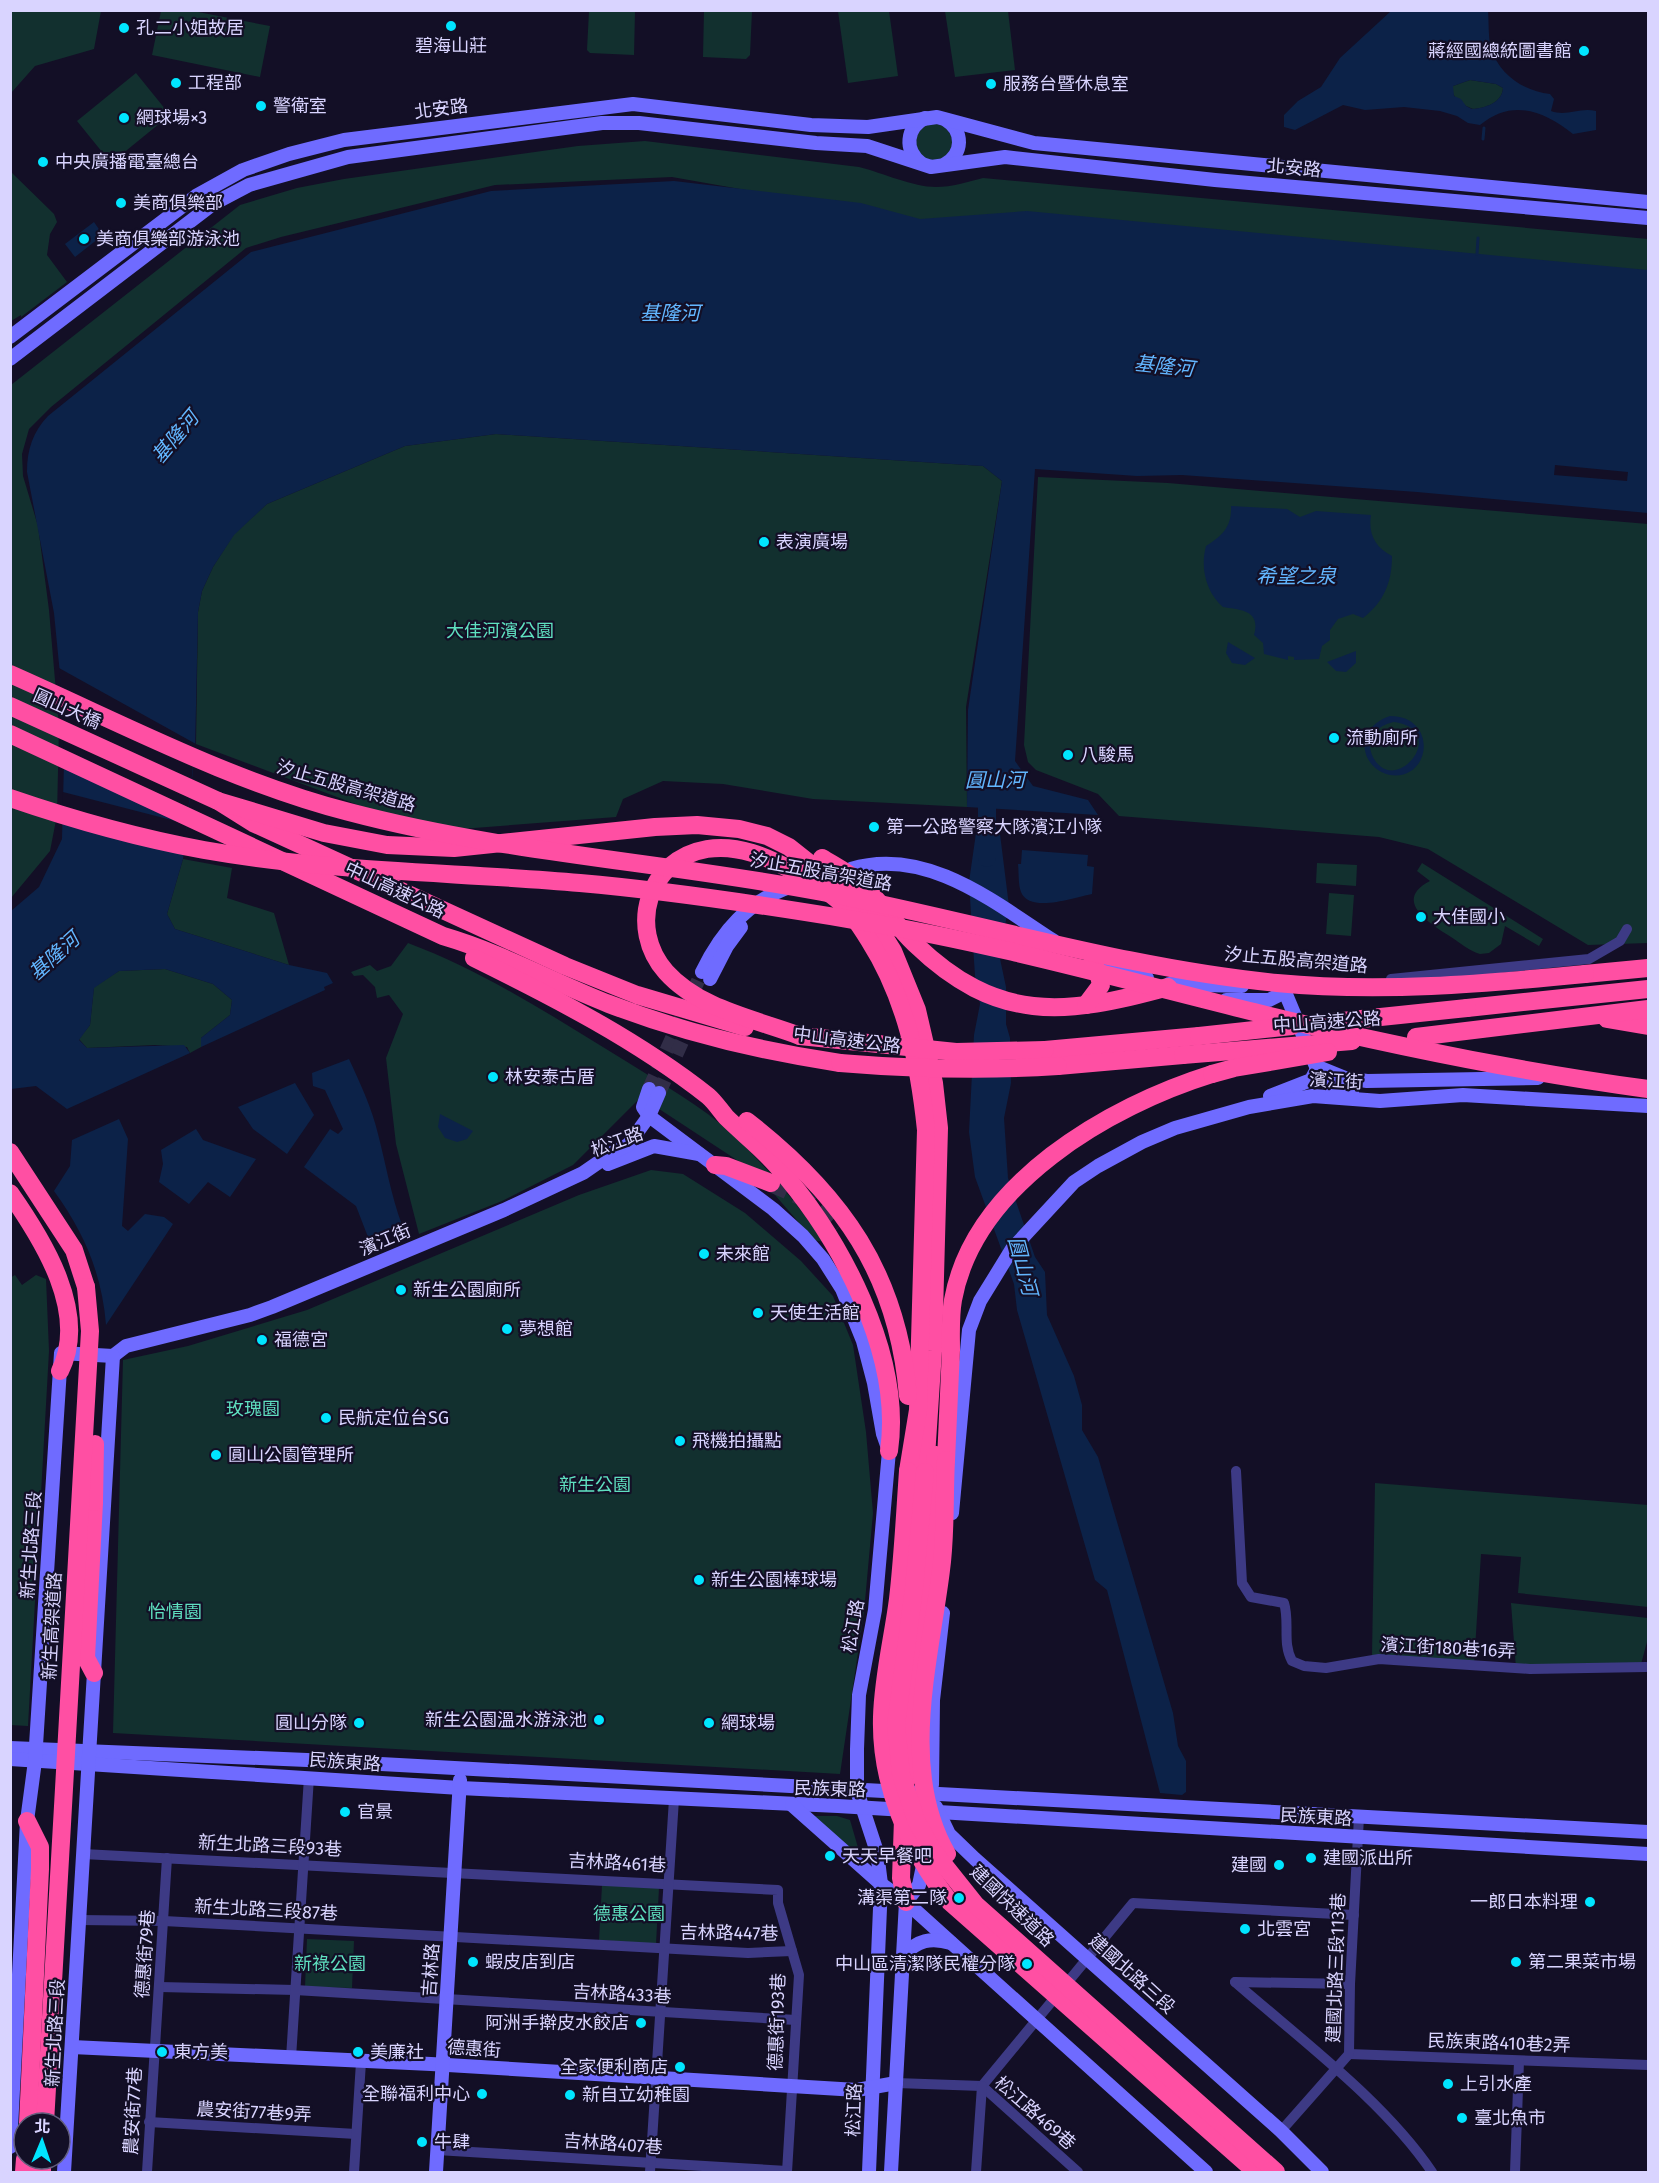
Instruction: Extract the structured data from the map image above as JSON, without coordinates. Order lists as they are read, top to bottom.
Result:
{
  "streets": {
    "highway": [
      "圓山大橋",
      "汐止五股高架道路",
      "中山高速公路",
      "新生高架道路",
      "建國快速道路"
    ],
    "street": [
      "北安路",
      "濱江街",
      "松江路",
      "新生北路三段",
      "濱江街180巷16弄",
      "民族東路",
      "新生北路三段93巷",
      "吉林路461巷",
      "新生北路三段87巷",
      "吉林路447巷",
      "德惠街79巷",
      "建國北路三段113巷",
      "吉林路",
      "建國北路三段",
      "吉林路433巷",
      "德惠街193巷",
      "民族東路410巷2弄",
      "德惠街",
      "農安街77巷",
      "農安街77巷9弄",
      "松江路469巷",
      "吉林路407巷"
    ]
  },
  "crossings": [
    ["圓山大橋", "中山高速公路"],
    ["濱江街", "松江路"],
    ["濱江街", "新生北路三段"],
    ["松江路", "民族東路"],
    ["松江路", "德惠街"],
    ["新生北路三段", "民族東路"],
    ["新生北路三段", "新生北路三段93巷"],
    ["新生北路三段", "新生北路三段87巷"],
    ["新生北路三段", "德惠街"],
    ["民族東路", "建國北路三段113巷"],
    ["民族東路", "吉林路"],
    ["民族東路", "建國北路三段"],
    ["新生北路三段93巷", "吉林路461巷"],
    ["新生北路三段93巷", "德惠街79巷"],
    ["新生北路三段93巷", "吉林路"],
    ["吉林路461巷", "吉林路"],
    ["吉林路461巷", "德惠街193巷"],
    ["新生北路三段87巷", "吉林路447巷"],
    ["新生北路三段87巷", "德惠街79巷"],
    ["新生北路三段87巷", "吉林路"],
    ["吉林路447巷", "吉林路"],
    ["吉林路447巷", "德惠街193巷"],
    ["德惠街79巷", "吉林路433巷"],
    ["德惠街79巷", "德惠街"],
    ["德惠街79巷", "農安街77巷"],
    ["建國北路三段113巷", "建國北路三段"],
    ["建國北路三段113巷", "民族東路410巷2弄"],
    ["吉林路", "吉林路433巷"],
    ["吉林路", "德惠街"],
    ["吉林路", "吉林路407巷"],
    ["吉林路433巷", "德惠街193巷"],
    ["德惠街193巷", "德惠街"],
    ["德惠街193巷", "吉林路407巷"],
    ["德惠街", "農安街77巷"],
    ["德惠街", "松江路469巷"],
    ["農安街77巷", "農安街77巷9弄"]
  ],
  "water": ["基隆河", "希望之泉", "圓山河"],
  "parks": [
    "大佳河濱公園",
    "玫瑰園",
    "新生公園",
    "怡情園",
    "德惠公園",
    "新祿公園"
  ],
  "places": [
    "碧海山莊",
    "孔二小姐故居",
    "蔣經國總統圖書館",
    "工程部",
    "服務台暨休息室",
    "警衛室",
    "網球場×3",
    "中央廣播電臺總台",
    "美商俱樂部",
    "美商俱樂部游泳池",
    "表演廣場",
    "流動廁所",
    "八駿馬",
    "第一公路警察大隊濱江小隊",
    "大佳國小",
    "林安泰古厝",
    "未來館",
    "新生公園廁所",
    "天使生活館",
    "夢想館",
    "福德宮",
    "民航定位台SG",
    "飛機拍攝點",
    "圓山公園管理所",
    "新生公園棒球場",
    "新生公園溫水游泳池",
    "圓山分隊",
    "網球場",
    "官景",
    "天天早餐吧",
    "建國派出所",
    "建國",
    "溝渠第二隊",
    "一郎日本料理",
    "北雲宮",
    "蝦皮店到店",
    "第二果菜市場",
    "中山區清潔隊民權分隊",
    "阿洲手擀皮水餃店",
    "東方美",
    "美廉社",
    "全家便利商店",
    "上引水產",
    "全聯福利中心",
    "新自立幼稚園",
    "臺北魚市",
    "牛肆"
  ],
  "north": "top"
}
